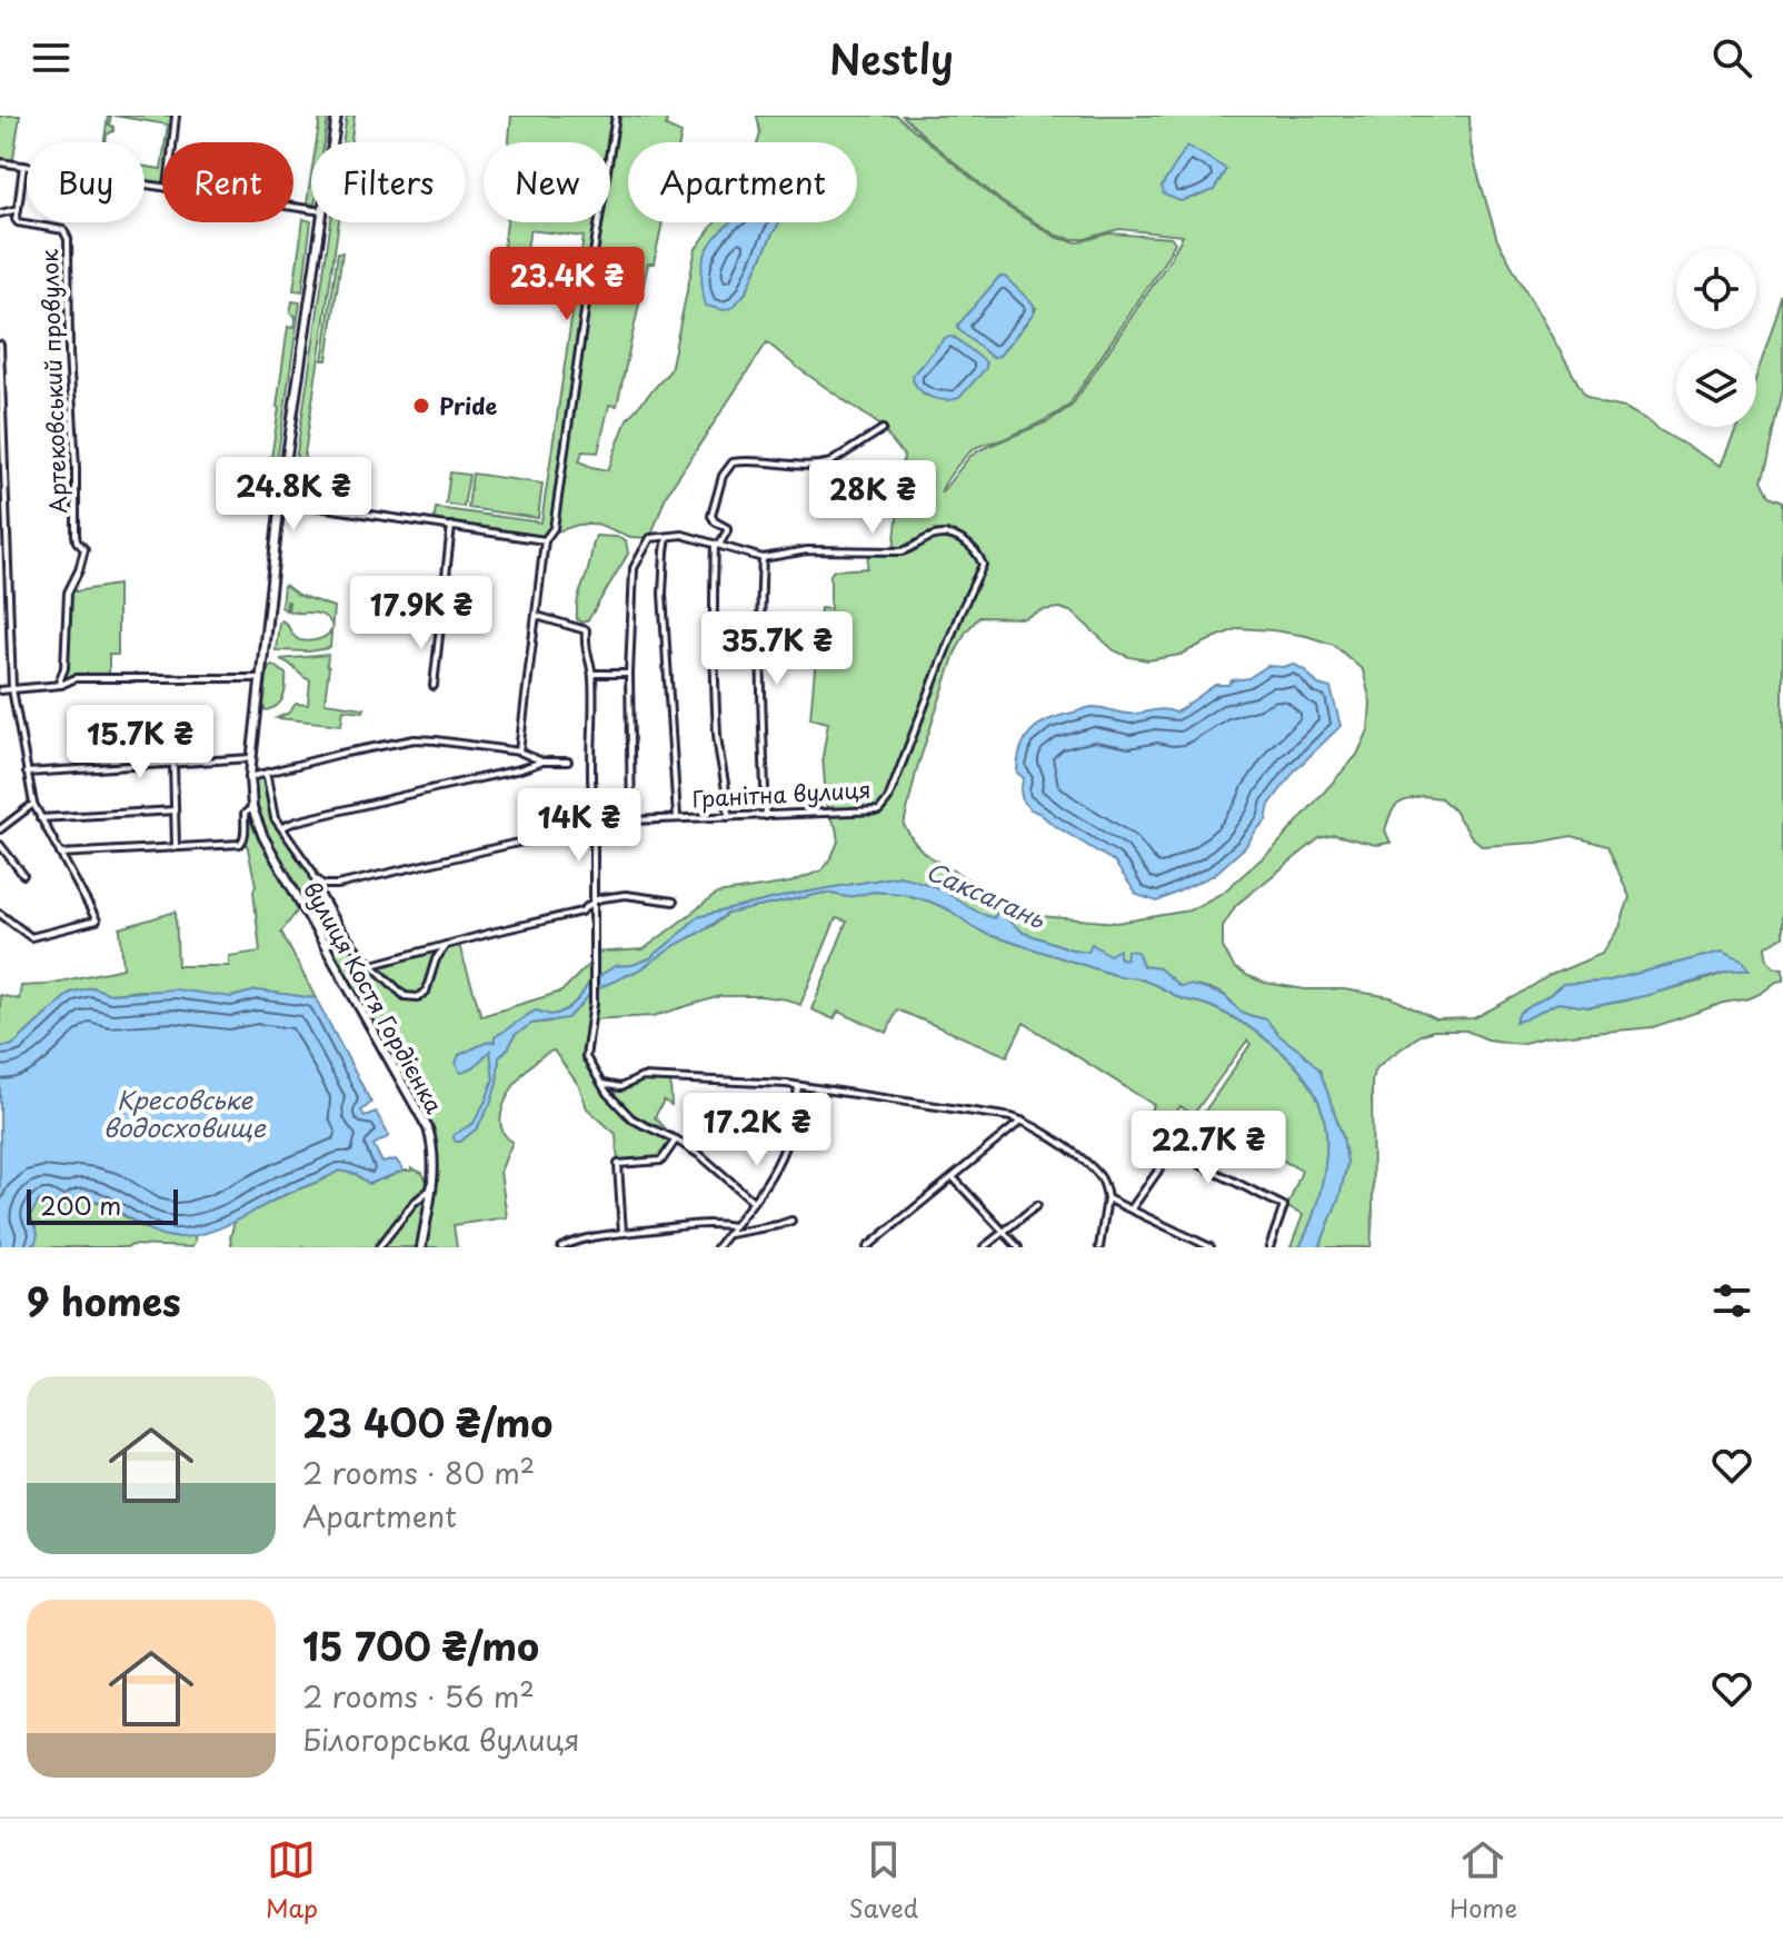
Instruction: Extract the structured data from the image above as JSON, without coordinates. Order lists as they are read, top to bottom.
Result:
{
  "streets": {
    "main road": ["вулиця Костя Гордієнка"],
    "street": ["Артековський провулок", "Гранітна вулиця"]
  },
  "water": ["Саксагань", "Кресовське водосховище"],
  "places": ["Pride"],
  "scale_bar": "200 m",
  "page": {
    "header": "Nestly",
    "chip": [
      "Buy",
      "Rent",
      "Filters",
      "New",
      "Apartment"
    ],
    "price": [
      "23.4K ₴",
      "24.8K ₴",
      "28K ₴",
      "17.9K ₴",
      "35.7K ₴",
      "15.7K ₴",
      "14K ₴",
      "17.2K ₴",
      "22.7K ₴"
    ],
    "scale": "200 m",
    "heading": "9 homes",
    "list": [
      {
        "name": "23 400 ₴/mo",
        "note": "2 rooms · 80 m² · Apartment"
      },
      {
        "name": "15 700 ₴/mo",
        "note": "2 rooms · 56 m² · Білогорська вулиця"
      }
    ],
    "tabs": ["Map", "Saved", "Home"]
  }
}
